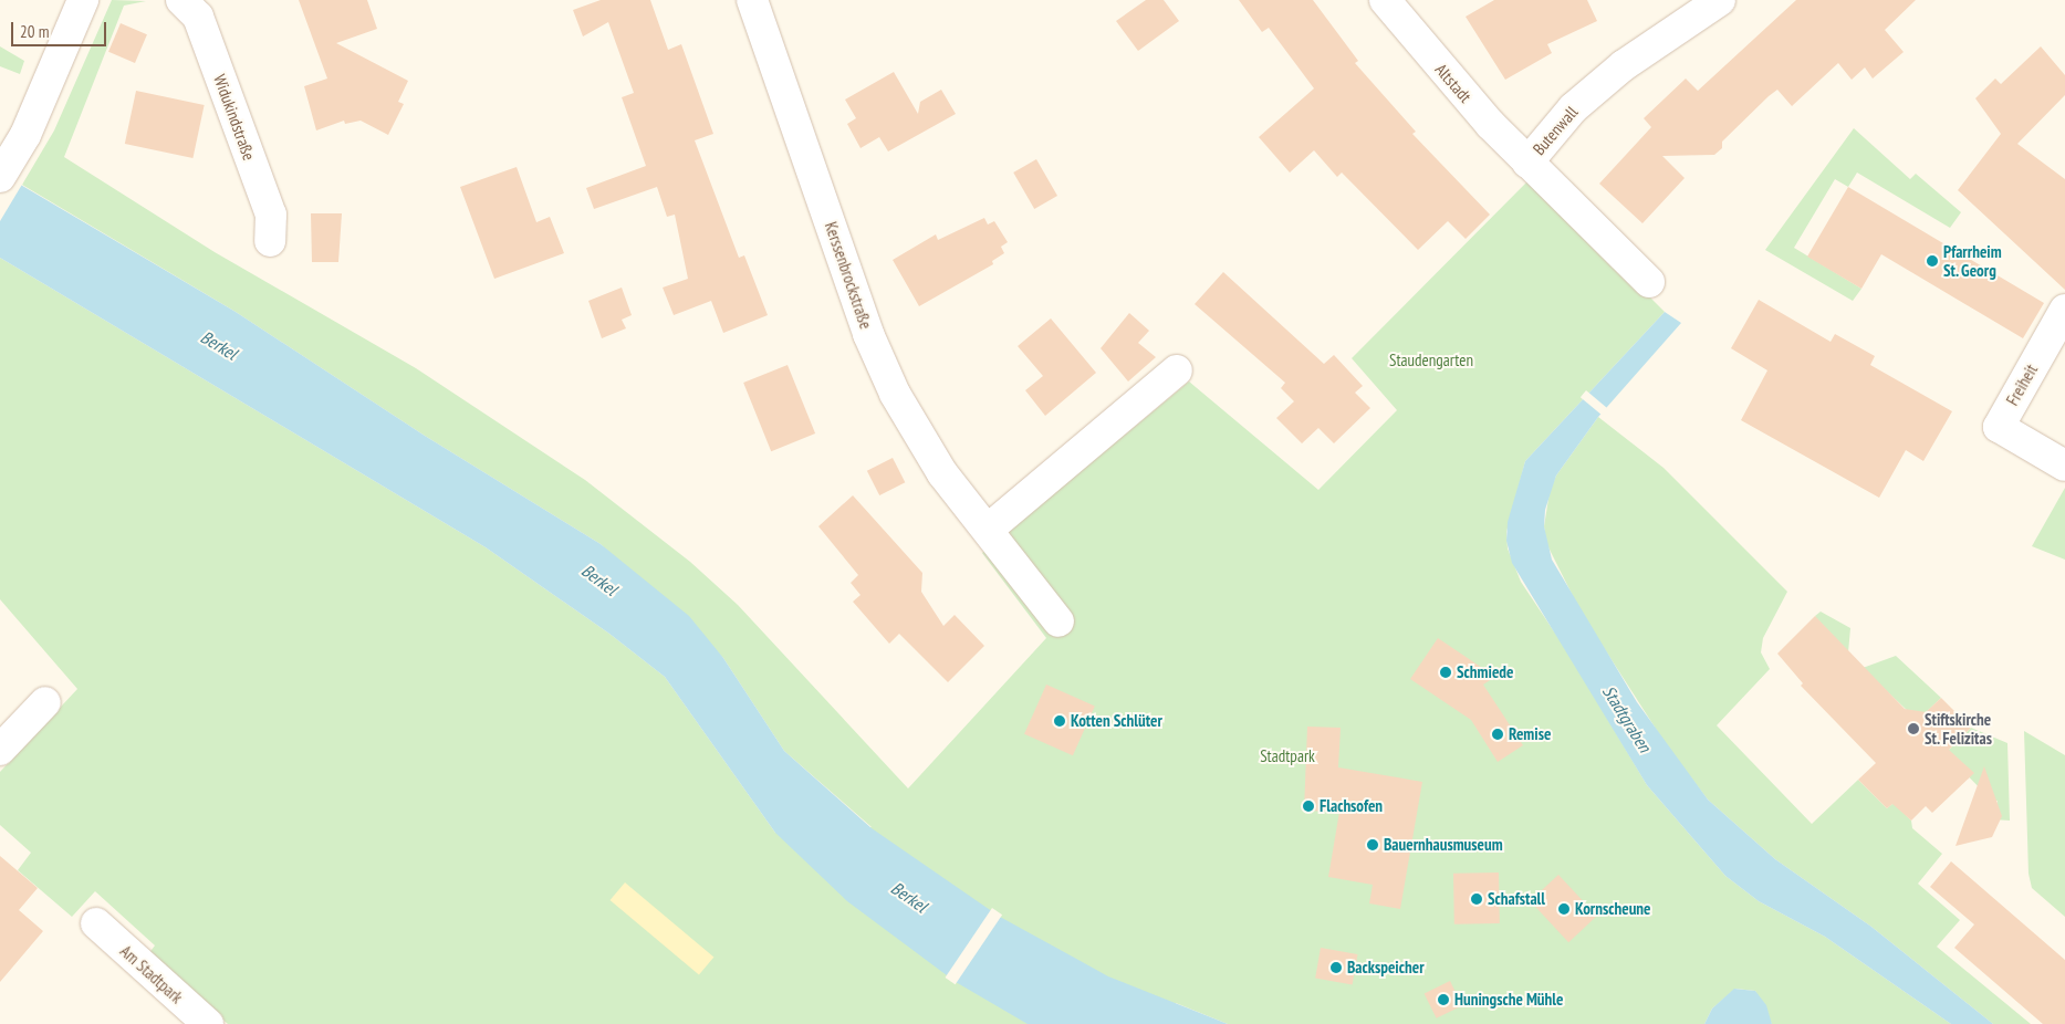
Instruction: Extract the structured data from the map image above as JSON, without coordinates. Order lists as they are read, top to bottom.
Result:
{
  "streets": {
    "street": [
      "Altstadt",
      "Widukindstraße",
      "Butenwall",
      "Kerssenbrockstraße",
      "Freiheit",
      "Am Stadtpark"
    ]
  },
  "crossings": [
    ["Altstadt", "Butenwall"]
  ],
  "water": ["Berkel", "Stadtgraben"],
  "parks": ["Staudengarten", "Stadtpark"],
  "places": [
    "Pfarrheim St. Georg",
    "Schmiede",
    "Kotten Schlüter",
    "Stiftskirche St. Felizitas",
    "Remise",
    "Flachsofen",
    "Bauernhausmuseum",
    "Schafstall",
    "Kornscheune",
    "Backspeicher",
    "Huningsche Mühle"
  ],
  "scale_bar": "20 m"
}
